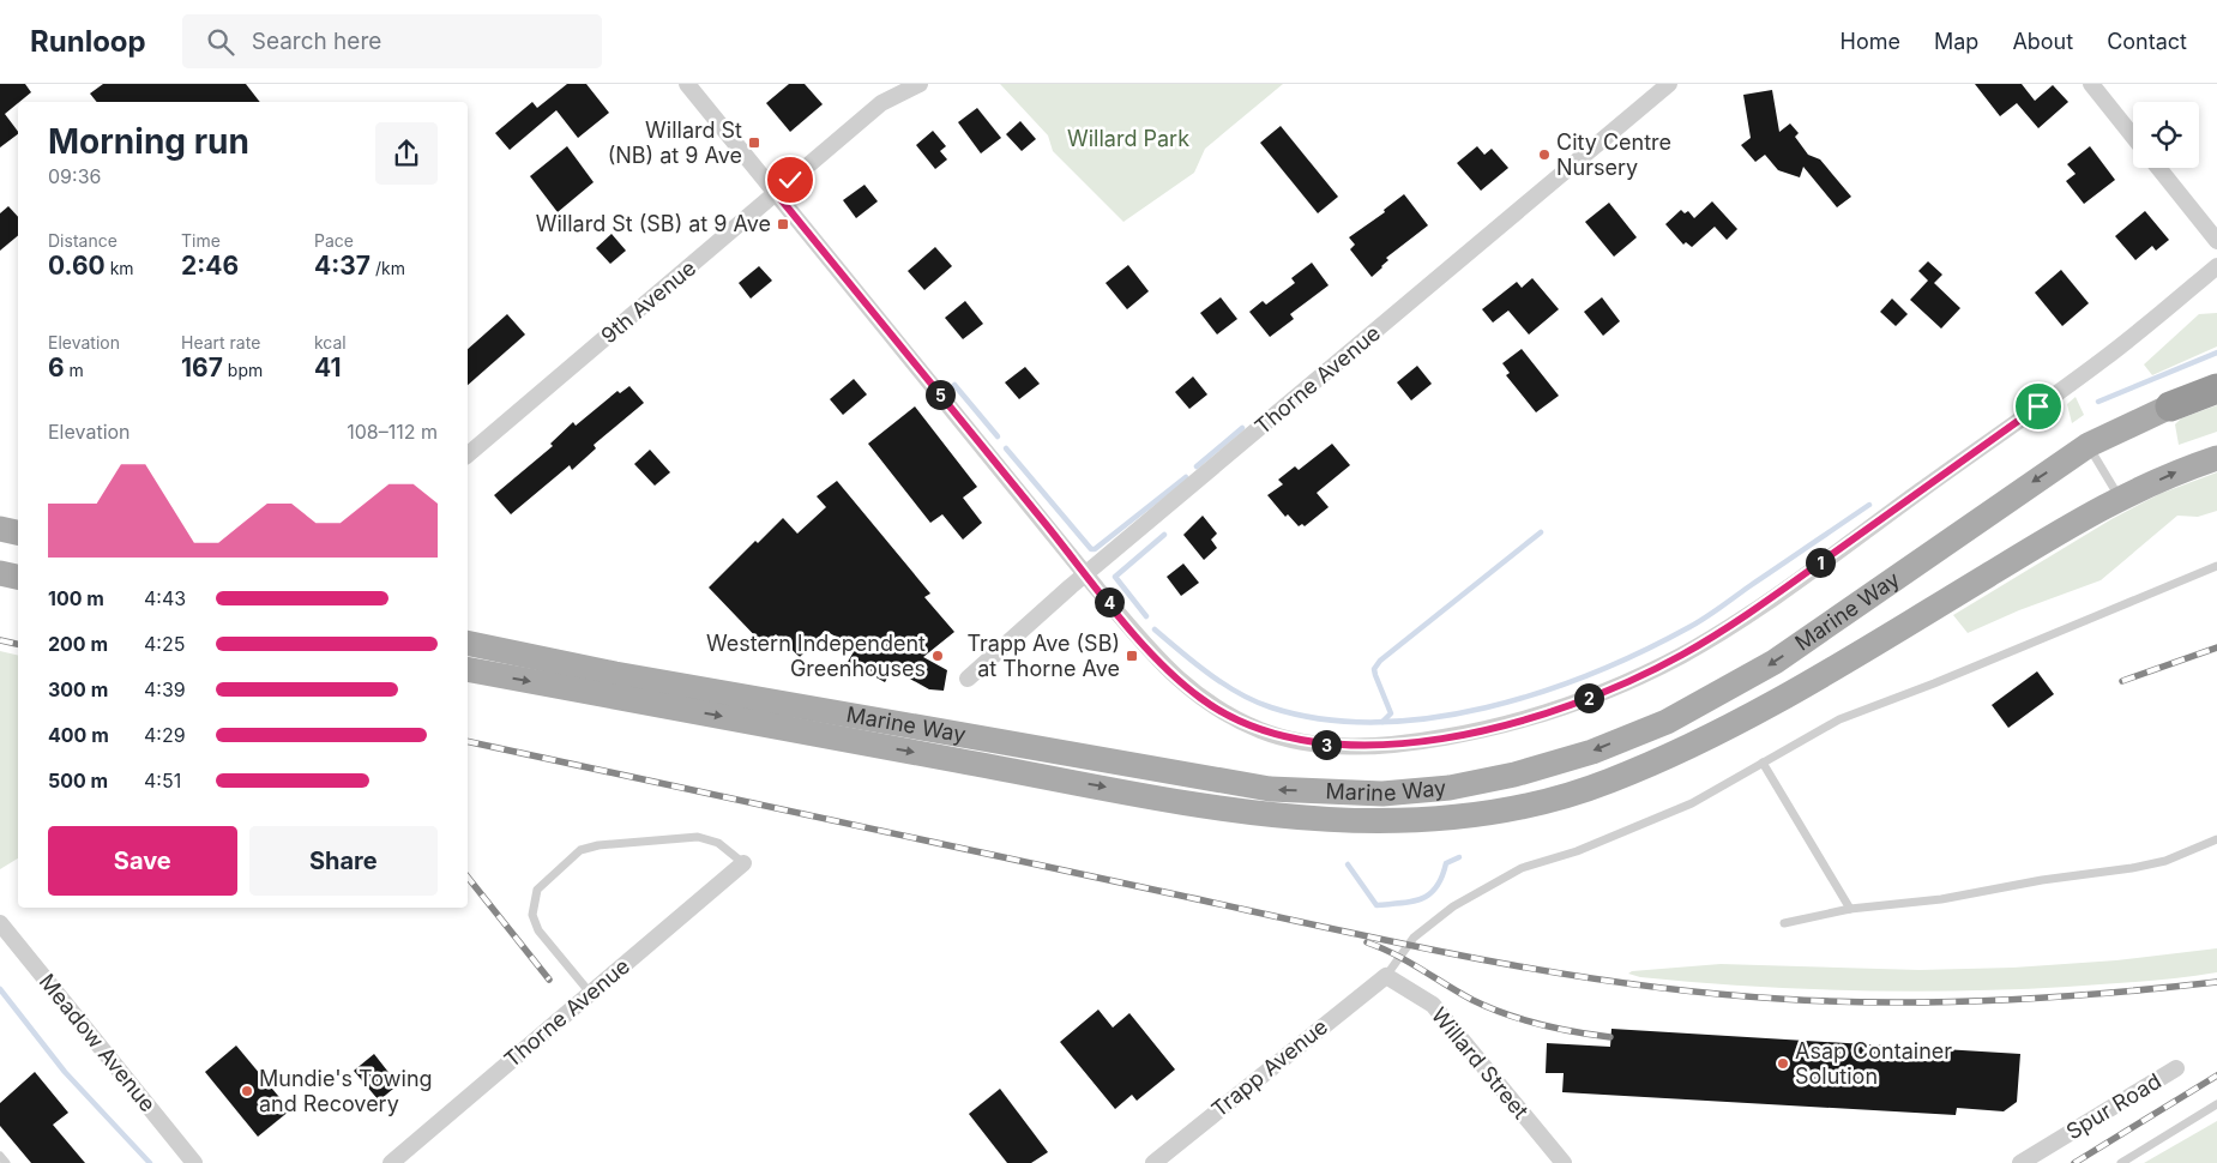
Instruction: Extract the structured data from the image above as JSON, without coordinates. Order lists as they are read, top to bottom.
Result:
{
  "streets": {
    "main road": ["Marine Way"],
    "street": [
      "9th Avenue",
      "Thorne Avenue",
      "Meadow Avenue",
      "Willard Street",
      "Trapp Avenue",
      "Spur Road"
    ]
  },
  "crossings": [
    ["Willard Street", "Trapp Avenue"]
  ],
  "parks": ["Willard Park"],
  "places": {
    "transit": ["Willard St (NB) at 9 Ave", "Willard St (SB) at 9 Ave", "Trapp Ave (SB) at Thorne Ave"],
    "other": [
      "City Centre Nursery",
      "Western Independent Greenhouses",
      "Asap Container Solution",
      "Mundie's Towing and Recovery"
    ]
  },
  "page": {
    "header": "Runloop",
    "search": "Search here",
    "nav": [
      "Home",
      "Map",
      "About",
      "Contact"
    ],
    "heading": ["Morning run", "09:36"],
    "stats": [
      ["Distance", "0.60 km"],
      ["Time", "2:46"],
      ["Pace", "4:37 /km"],
      ["Elevation", "6 m"],
      ["Heart rate", "167 bpm"],
      ["kcal", "41"]
    ],
    "pins": [
      "5",
      "1",
      "4",
      "2",
      "3"
    ],
    "chart": ["Elevation", "108–112 m"],
    "list": [
      {
        "name": "100 m",
        "note": "4:43"
      },
      {
        "name": "200 m",
        "note": "4:25"
      },
      {
        "name": "300 m",
        "note": "4:39"
      },
      {
        "name": "400 m",
        "note": "4:29"
      },
      {
        "name": "500 m",
        "note": "4:51"
      }
    ],
    "buttons": ["Save", "Share"]
  }
}
